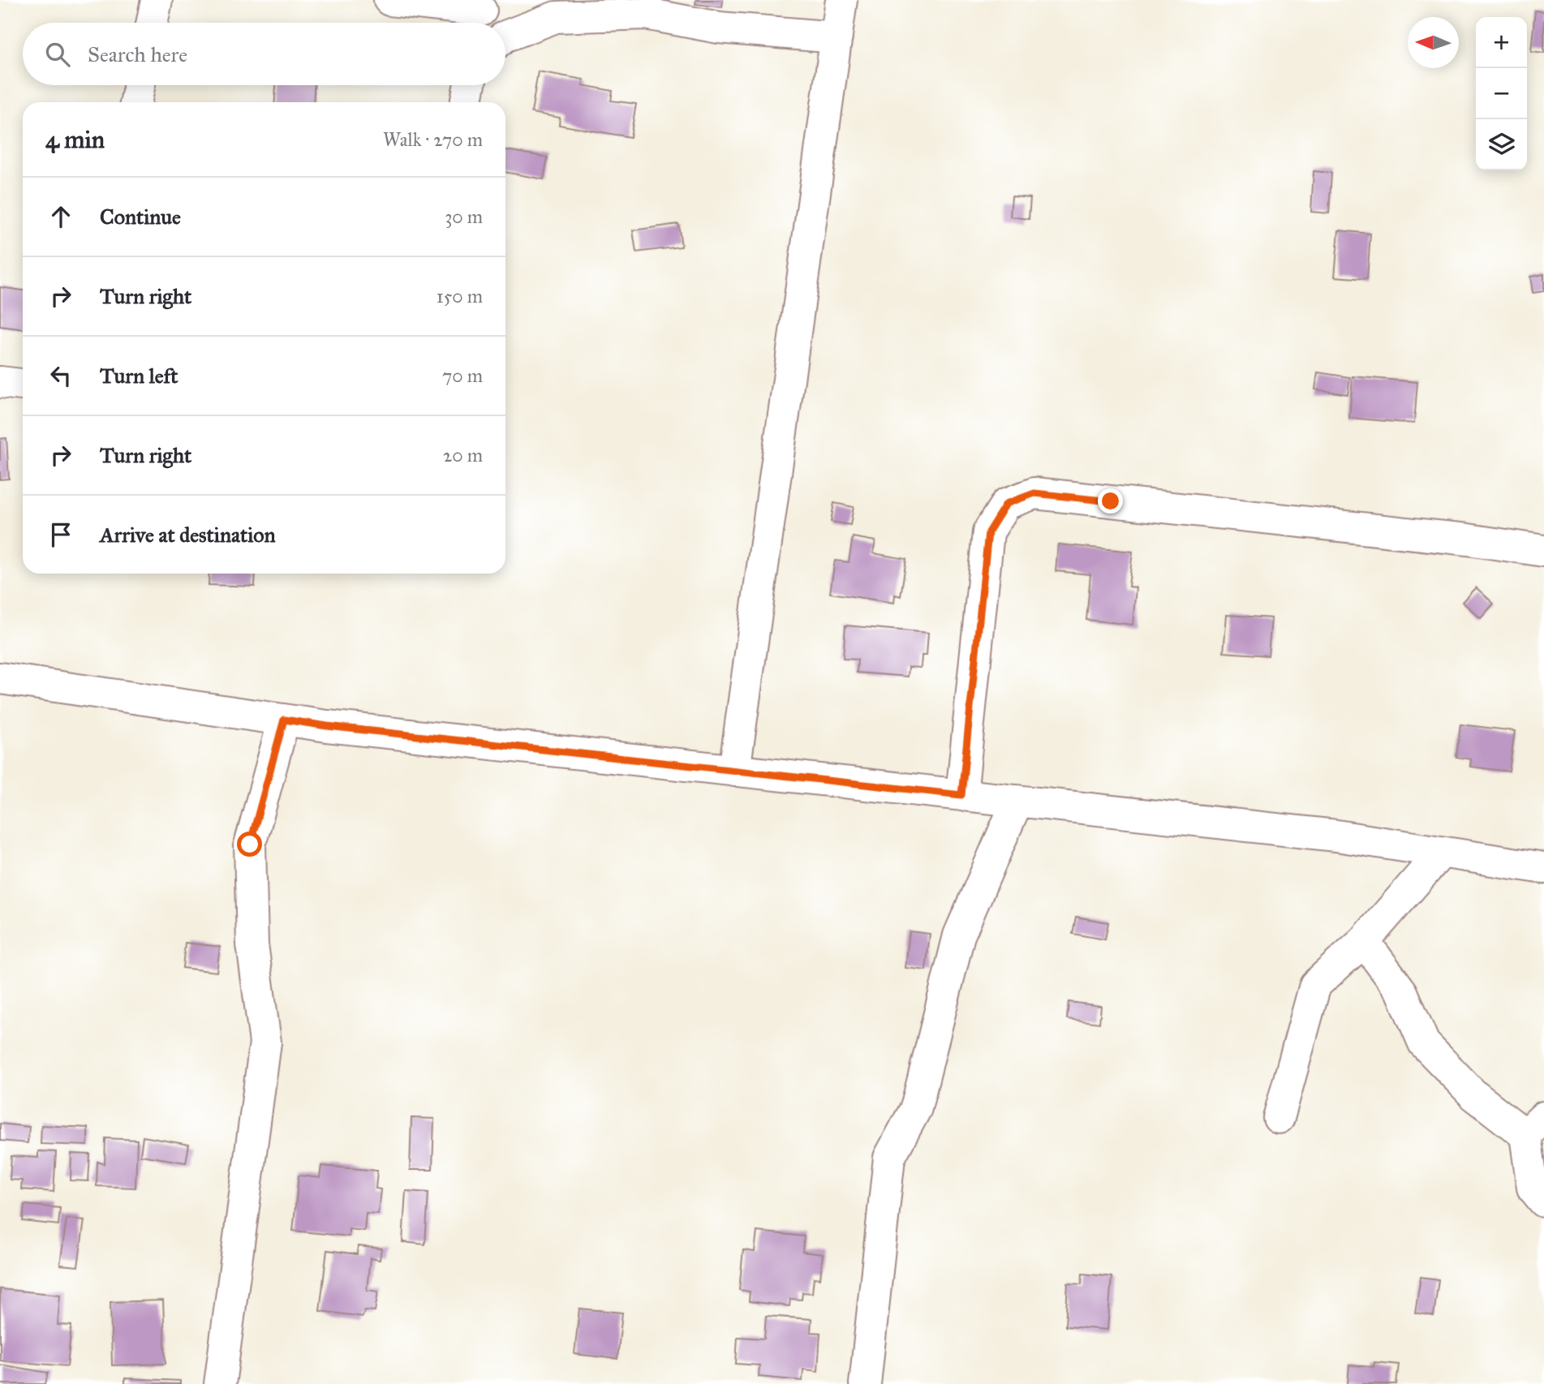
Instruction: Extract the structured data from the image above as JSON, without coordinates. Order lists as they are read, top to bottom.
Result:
{
  "north": "left",
  "page": {
    "map_buttons": ["+", "−"],
    "search": "Search here",
    "heading": ["4 min", "Walk · 270 m"],
    "list": [
      ["Continue", "30 m"],
      ["Turn right", "150 m"],
      ["Turn left", "70 m"],
      ["Turn right", "20 m"],
      "Arrive at destination"
    ]
  }
}
